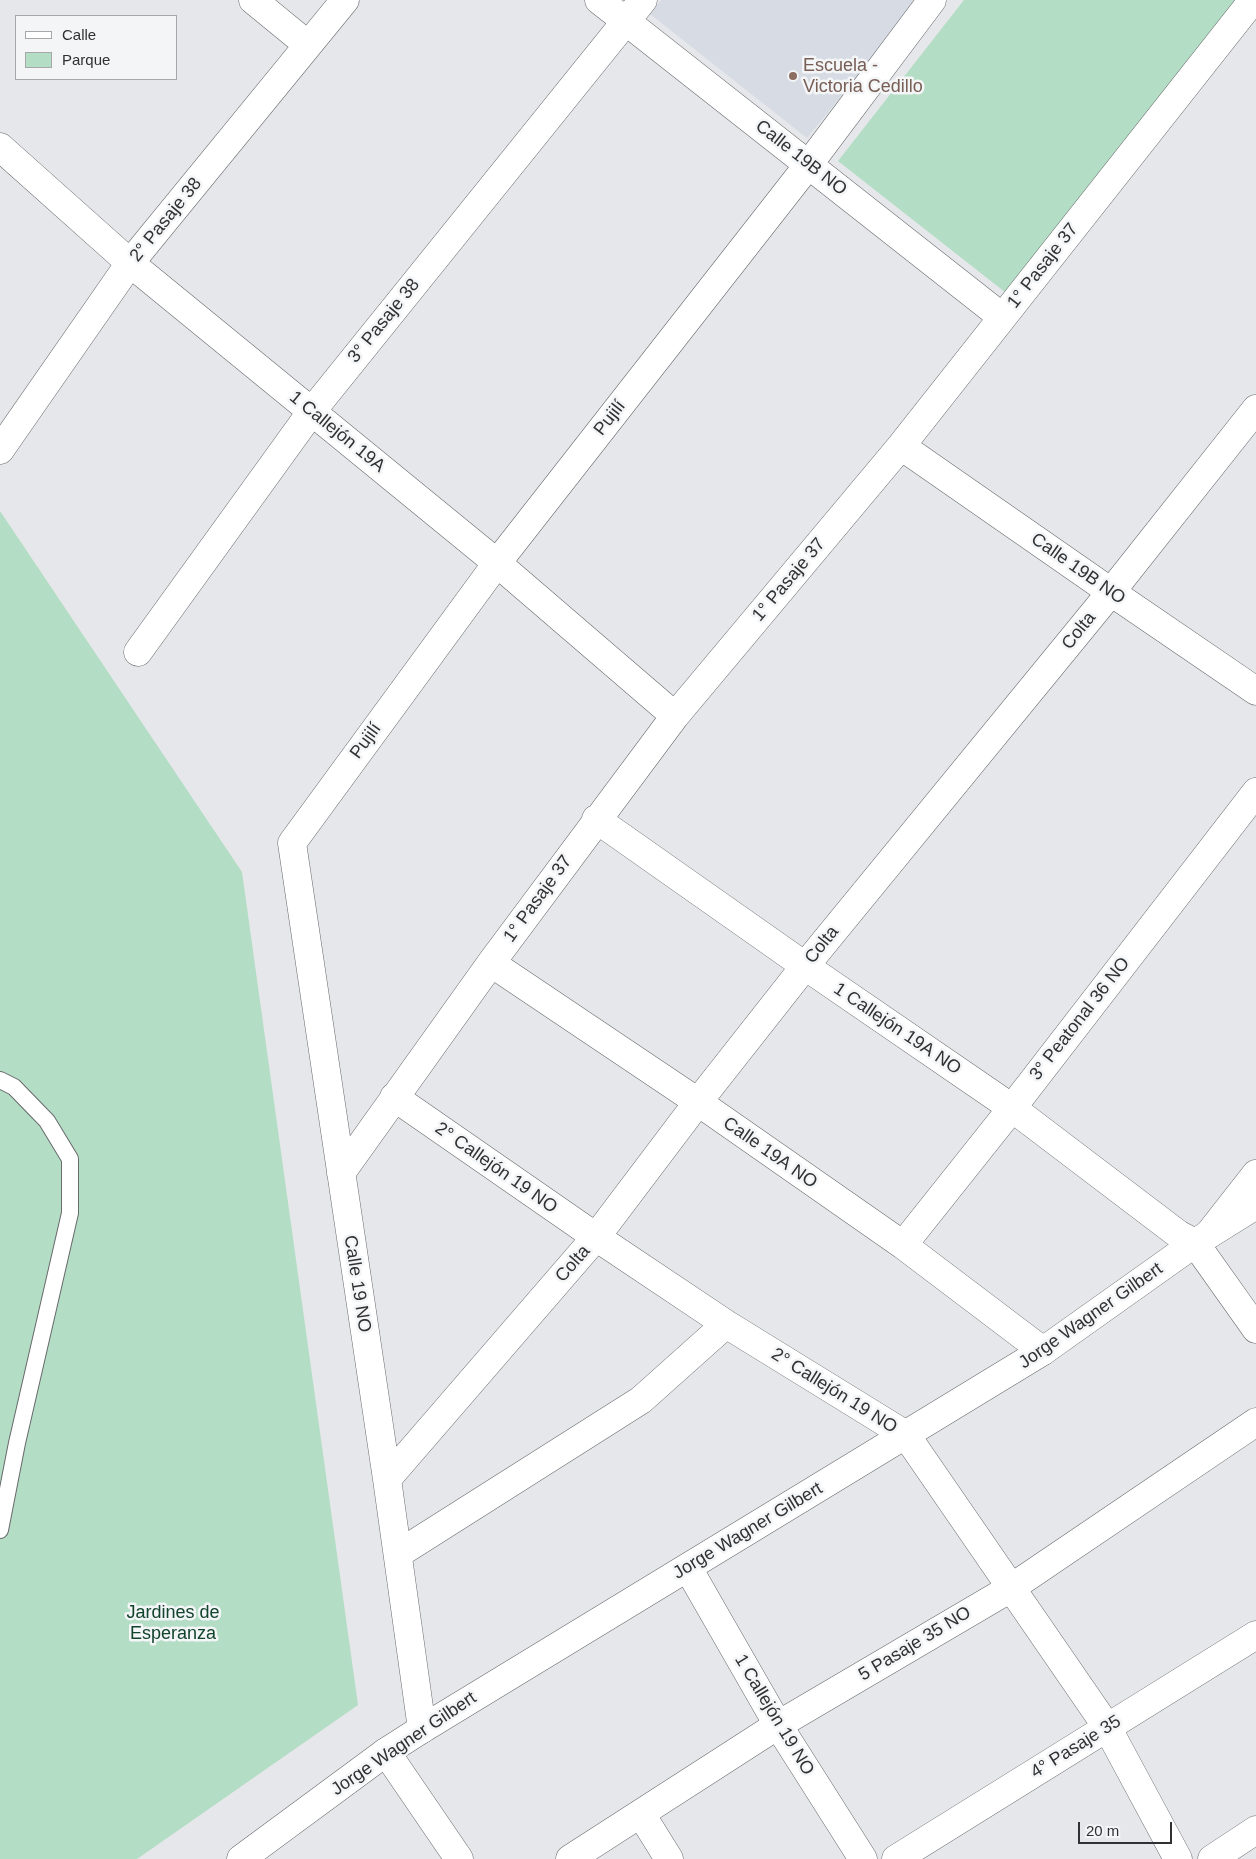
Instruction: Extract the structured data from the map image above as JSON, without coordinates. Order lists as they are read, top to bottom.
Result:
{
  "streets": {
    "street": [
      "Calle 19B NO",
      "2° Pasaje 38",
      "1° Pasaje 37",
      "3° Pasaje 38",
      "Pujilí",
      "1 Callejón 19A",
      "Colta",
      "3° Peatonal 36 NO",
      "1 Callejón 19A NO",
      "Calle 19A NO",
      "2° Callejón 19 NO",
      "Calle 19 NO",
      "Jorge Wagner Gilbert",
      "5 Pasaje 35 NO",
      "1 Callejón 19 NO",
      "4° Pasaje 35"
    ]
  },
  "crossings": [
    ["Calle 19B NO", "1° Pasaje 37"],
    ["Calle 19B NO", "3° Pasaje 38"],
    ["Calle 19B NO", "Pujilí"],
    ["Calle 19B NO", "Colta"],
    ["2° Pasaje 38", "1 Callejón 19A"],
    ["1° Pasaje 37", "1 Callejón 19A"],
    ["1° Pasaje 37", "1 Callejón 19A NO"],
    ["1° Pasaje 37", "Calle 19A NO"],
    ["1° Pasaje 37", "2° Callejón 19 NO"],
    ["1° Pasaje 37", "Calle 19 NO"],
    ["3° Pasaje 38", "1 Callejón 19A"],
    ["Pujilí", "1 Callejón 19A"],
    ["Pujilí", "Calle 19 NO"],
    ["Colta", "1 Callejón 19A NO"],
    ["Colta", "Calle 19A NO"],
    ["Colta", "2° Callejón 19 NO"],
    ["Colta", "Calle 19 NO"],
    ["3° Peatonal 36 NO", "1 Callejón 19A NO"],
    ["3° Peatonal 36 NO", "Calle 19A NO"],
    ["1 Callejón 19A NO", "Jorge Wagner Gilbert"],
    ["Calle 19A NO", "Jorge Wagner Gilbert"],
    ["2° Callejón 19 NO", "Jorge Wagner Gilbert"],
    ["2° Callejón 19 NO", "5 Pasaje 35 NO"],
    ["2° Callejón 19 NO", "4° Pasaje 35"],
    ["Calle 19 NO", "Jorge Wagner Gilbert"],
    ["Jorge Wagner Gilbert", "1 Callejón 19 NO"],
    ["5 Pasaje 35 NO", "1 Callejón 19 NO"]
  ],
  "parks": ["Jardines de Esperanza"],
  "places": ["Escuela - Victoria Cedillo"],
  "legend": ["Calle", "Parque"],
  "scale_bar": "20 m"
}
